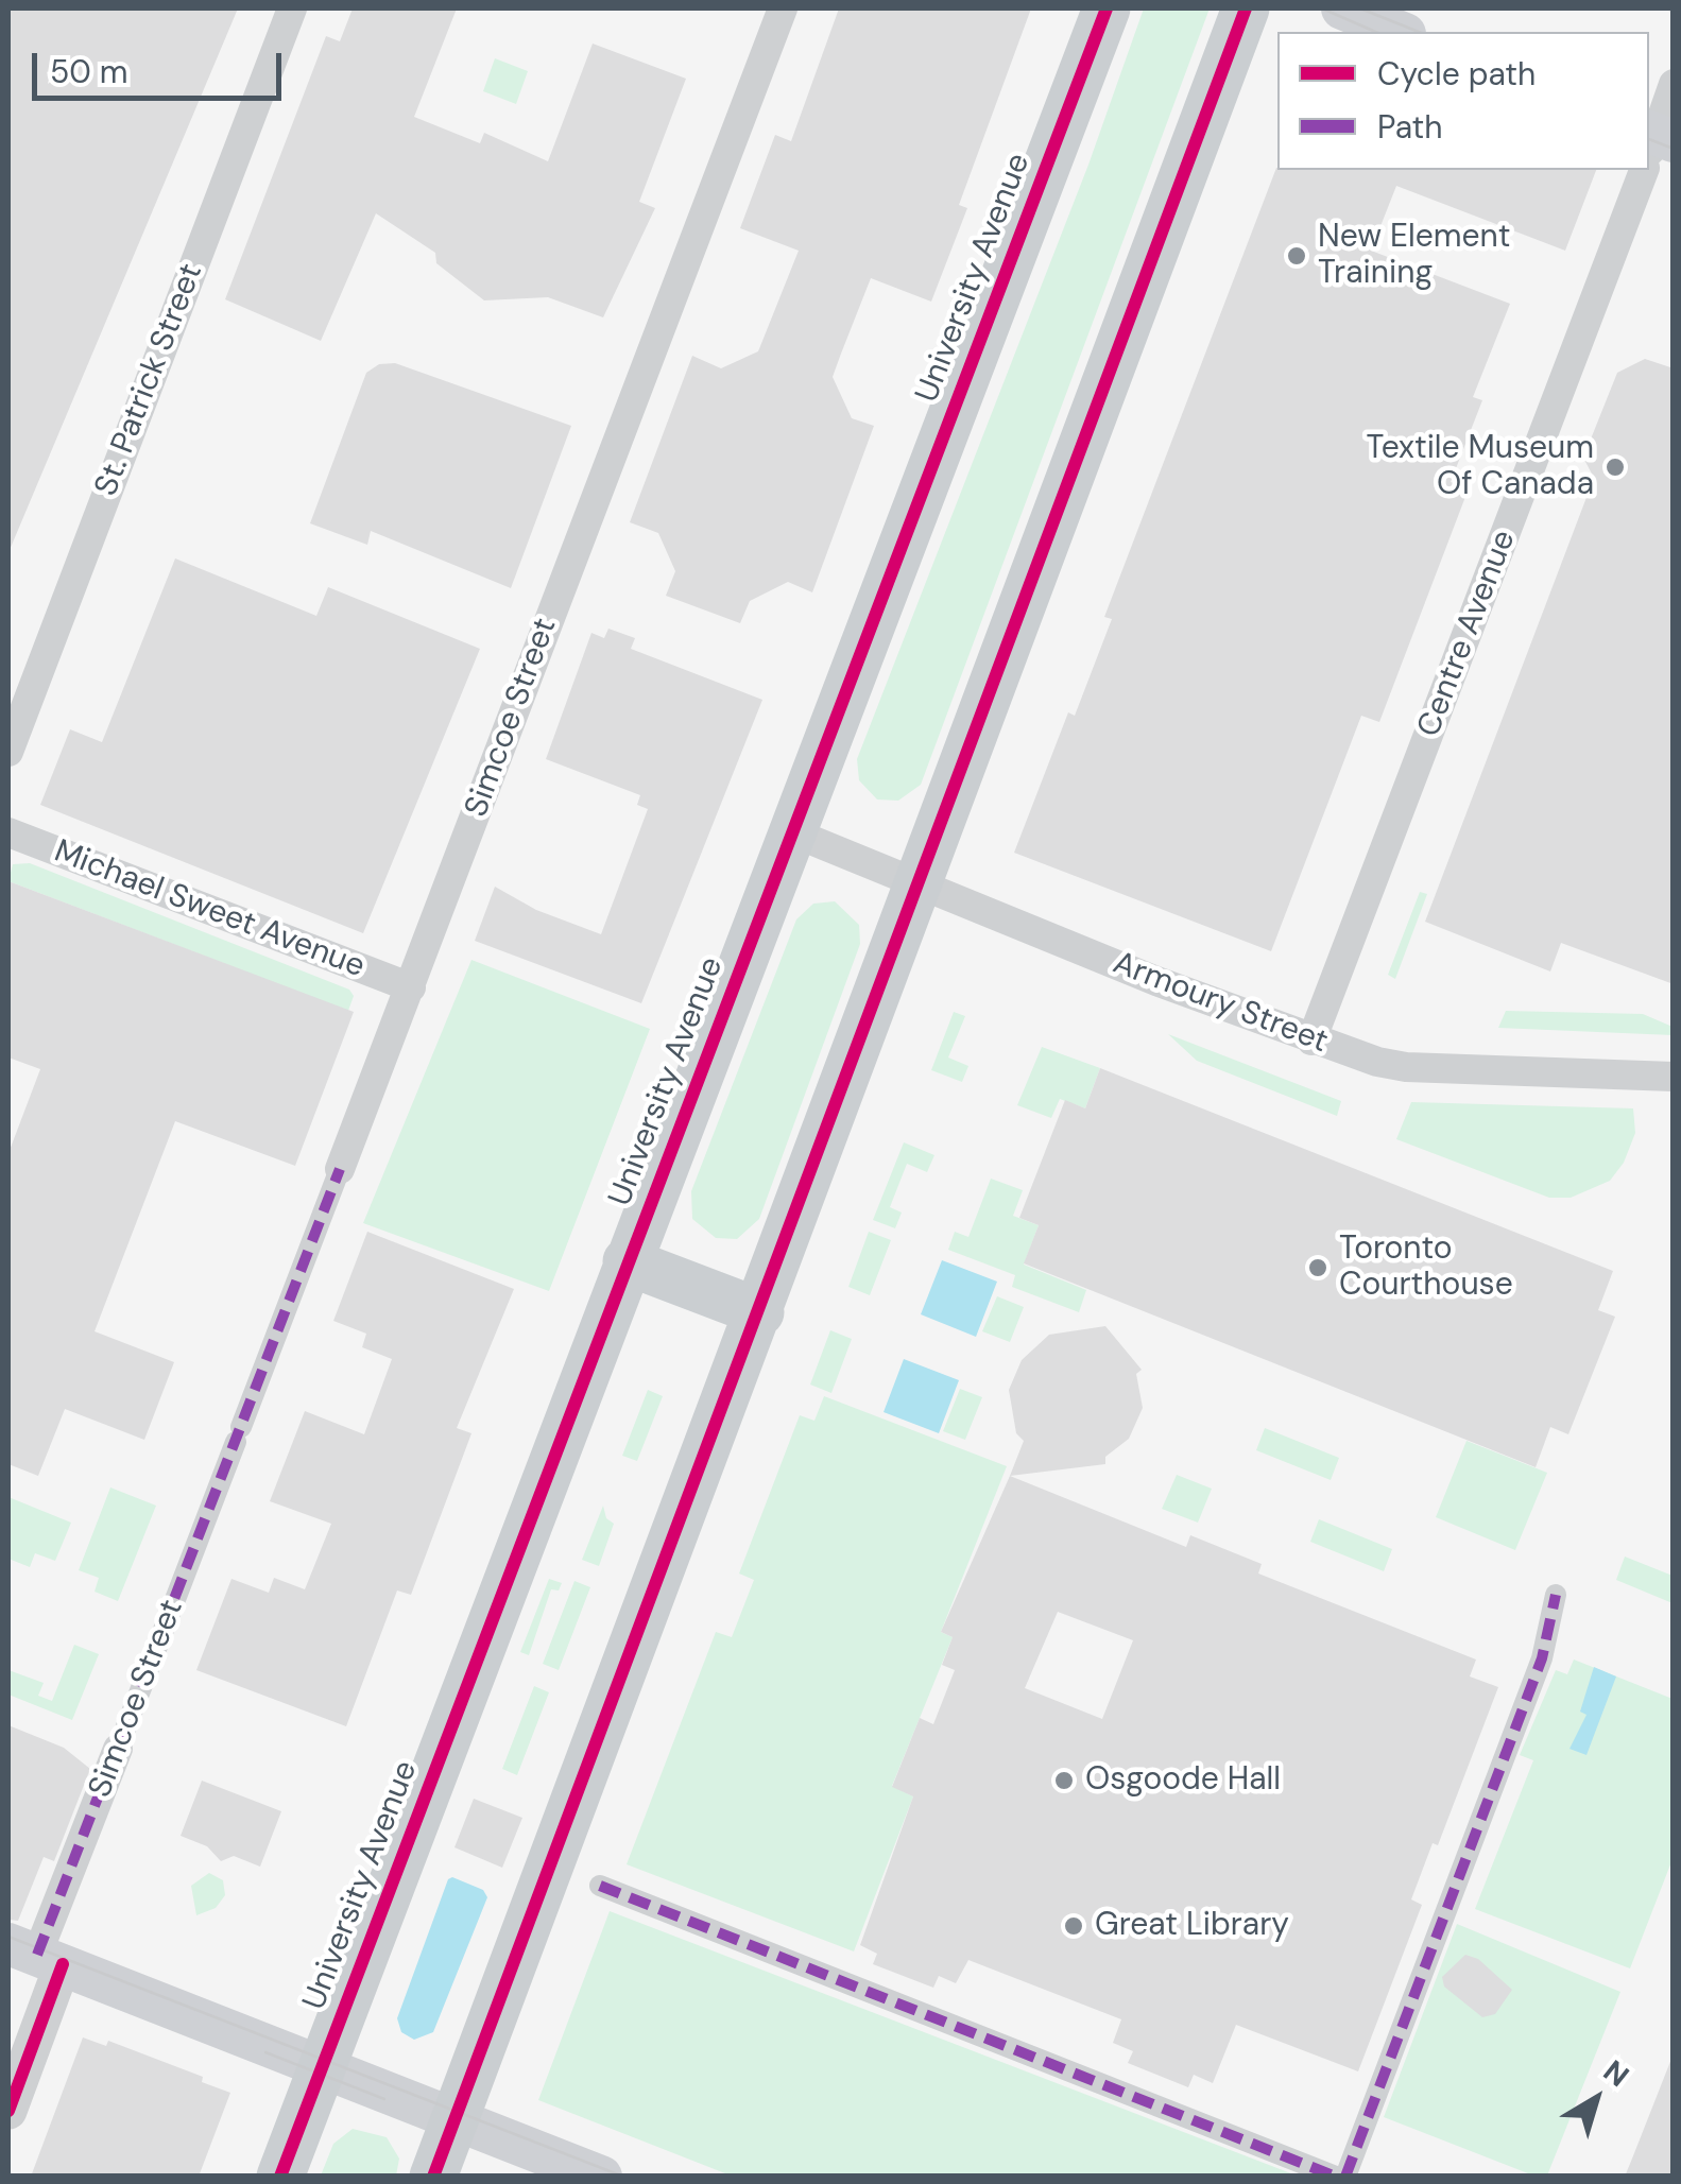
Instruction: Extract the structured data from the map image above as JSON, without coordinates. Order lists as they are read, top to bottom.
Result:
{
  "streets": {
    "main road": ["University Avenue"],
    "street": [
      "St. Patrick Street",
      "Centre Avenue",
      "Simcoe Street",
      "Michael Sweet Avenue",
      "Armoury Street"
    ]
  },
  "crossings": [
    ["University Avenue", "Armoury Street"],
    ["Centre Avenue", "Armoury Street"],
    ["Simcoe Street", "Michael Sweet Avenue"]
  ],
  "places": [
    "New Element Training",
    "Textile Museum Of Canada",
    "Toronto Courthouse",
    "Osgoode Hall",
    "Great Library"
  ],
  "legend": ["Cycle path", "Path"],
  "scale_bar": "50 m",
  "north": "top right"
}
